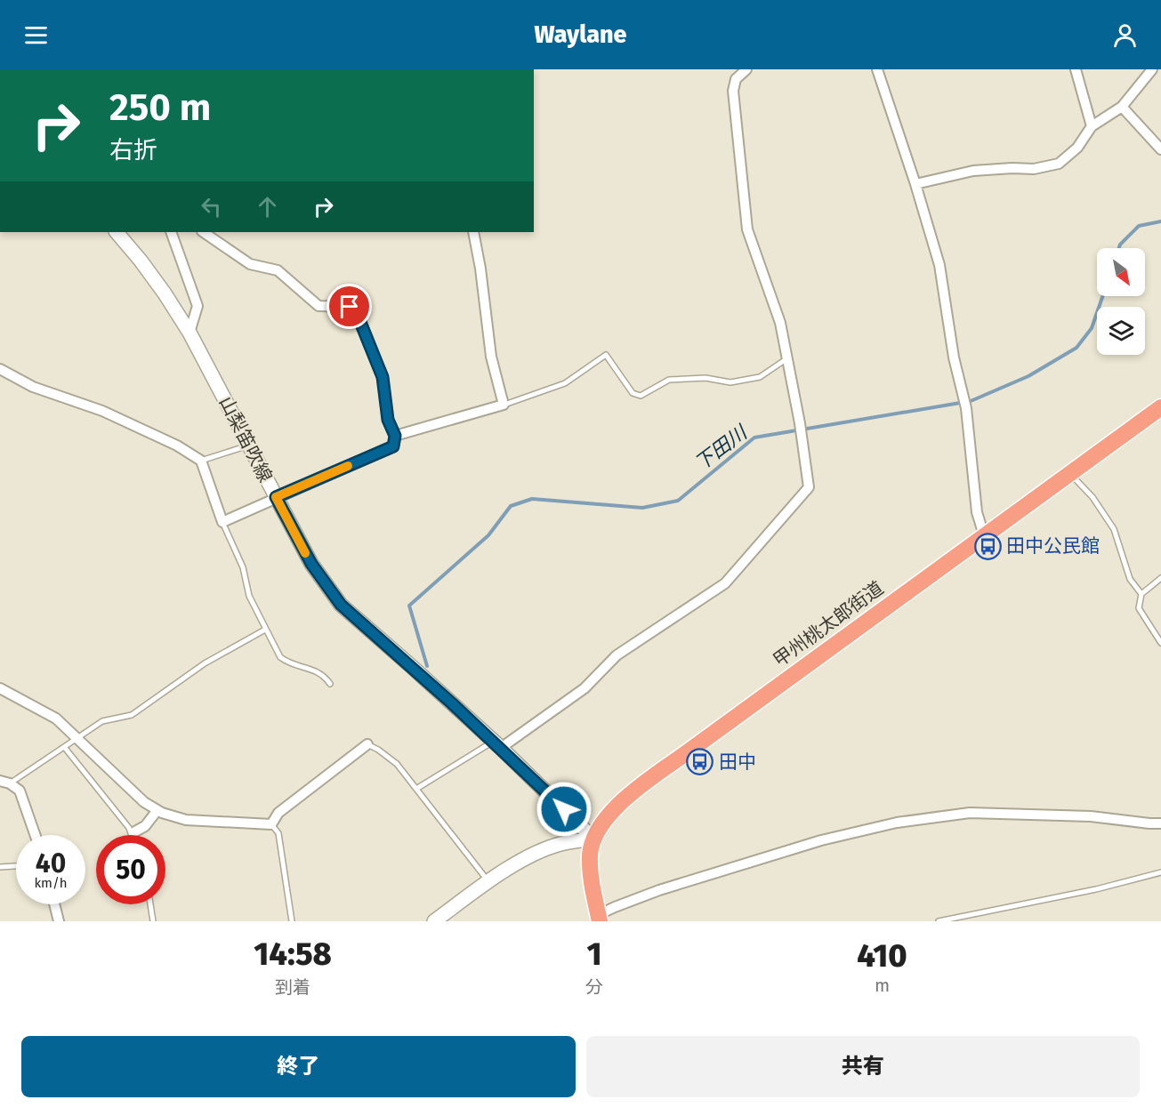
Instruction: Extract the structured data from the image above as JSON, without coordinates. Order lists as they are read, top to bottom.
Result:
{
  "streets": {
    "highway": ["甲州桃太郎街道"],
    "main road": ["山梨笛吹線"]
  },
  "crossings": [
    ["山梨笛吹線", "甲州桃太郎街道"]
  ],
  "water": ["下田川"],
  "places": {
    "bus stop": ["田中公民館", "田中"]
  },
  "north": "bottom right",
  "page": {
    "header": "Waylane",
    "turn": ["250 m", "右折"],
    "speed": "40 km/h",
    "limit": "50",
    "eta": [
      "14:58",
      "到着",
      "1",
      "分",
      "410",
      "m"
    ],
    "buttons": ["終了", "共有"]
  }
}
